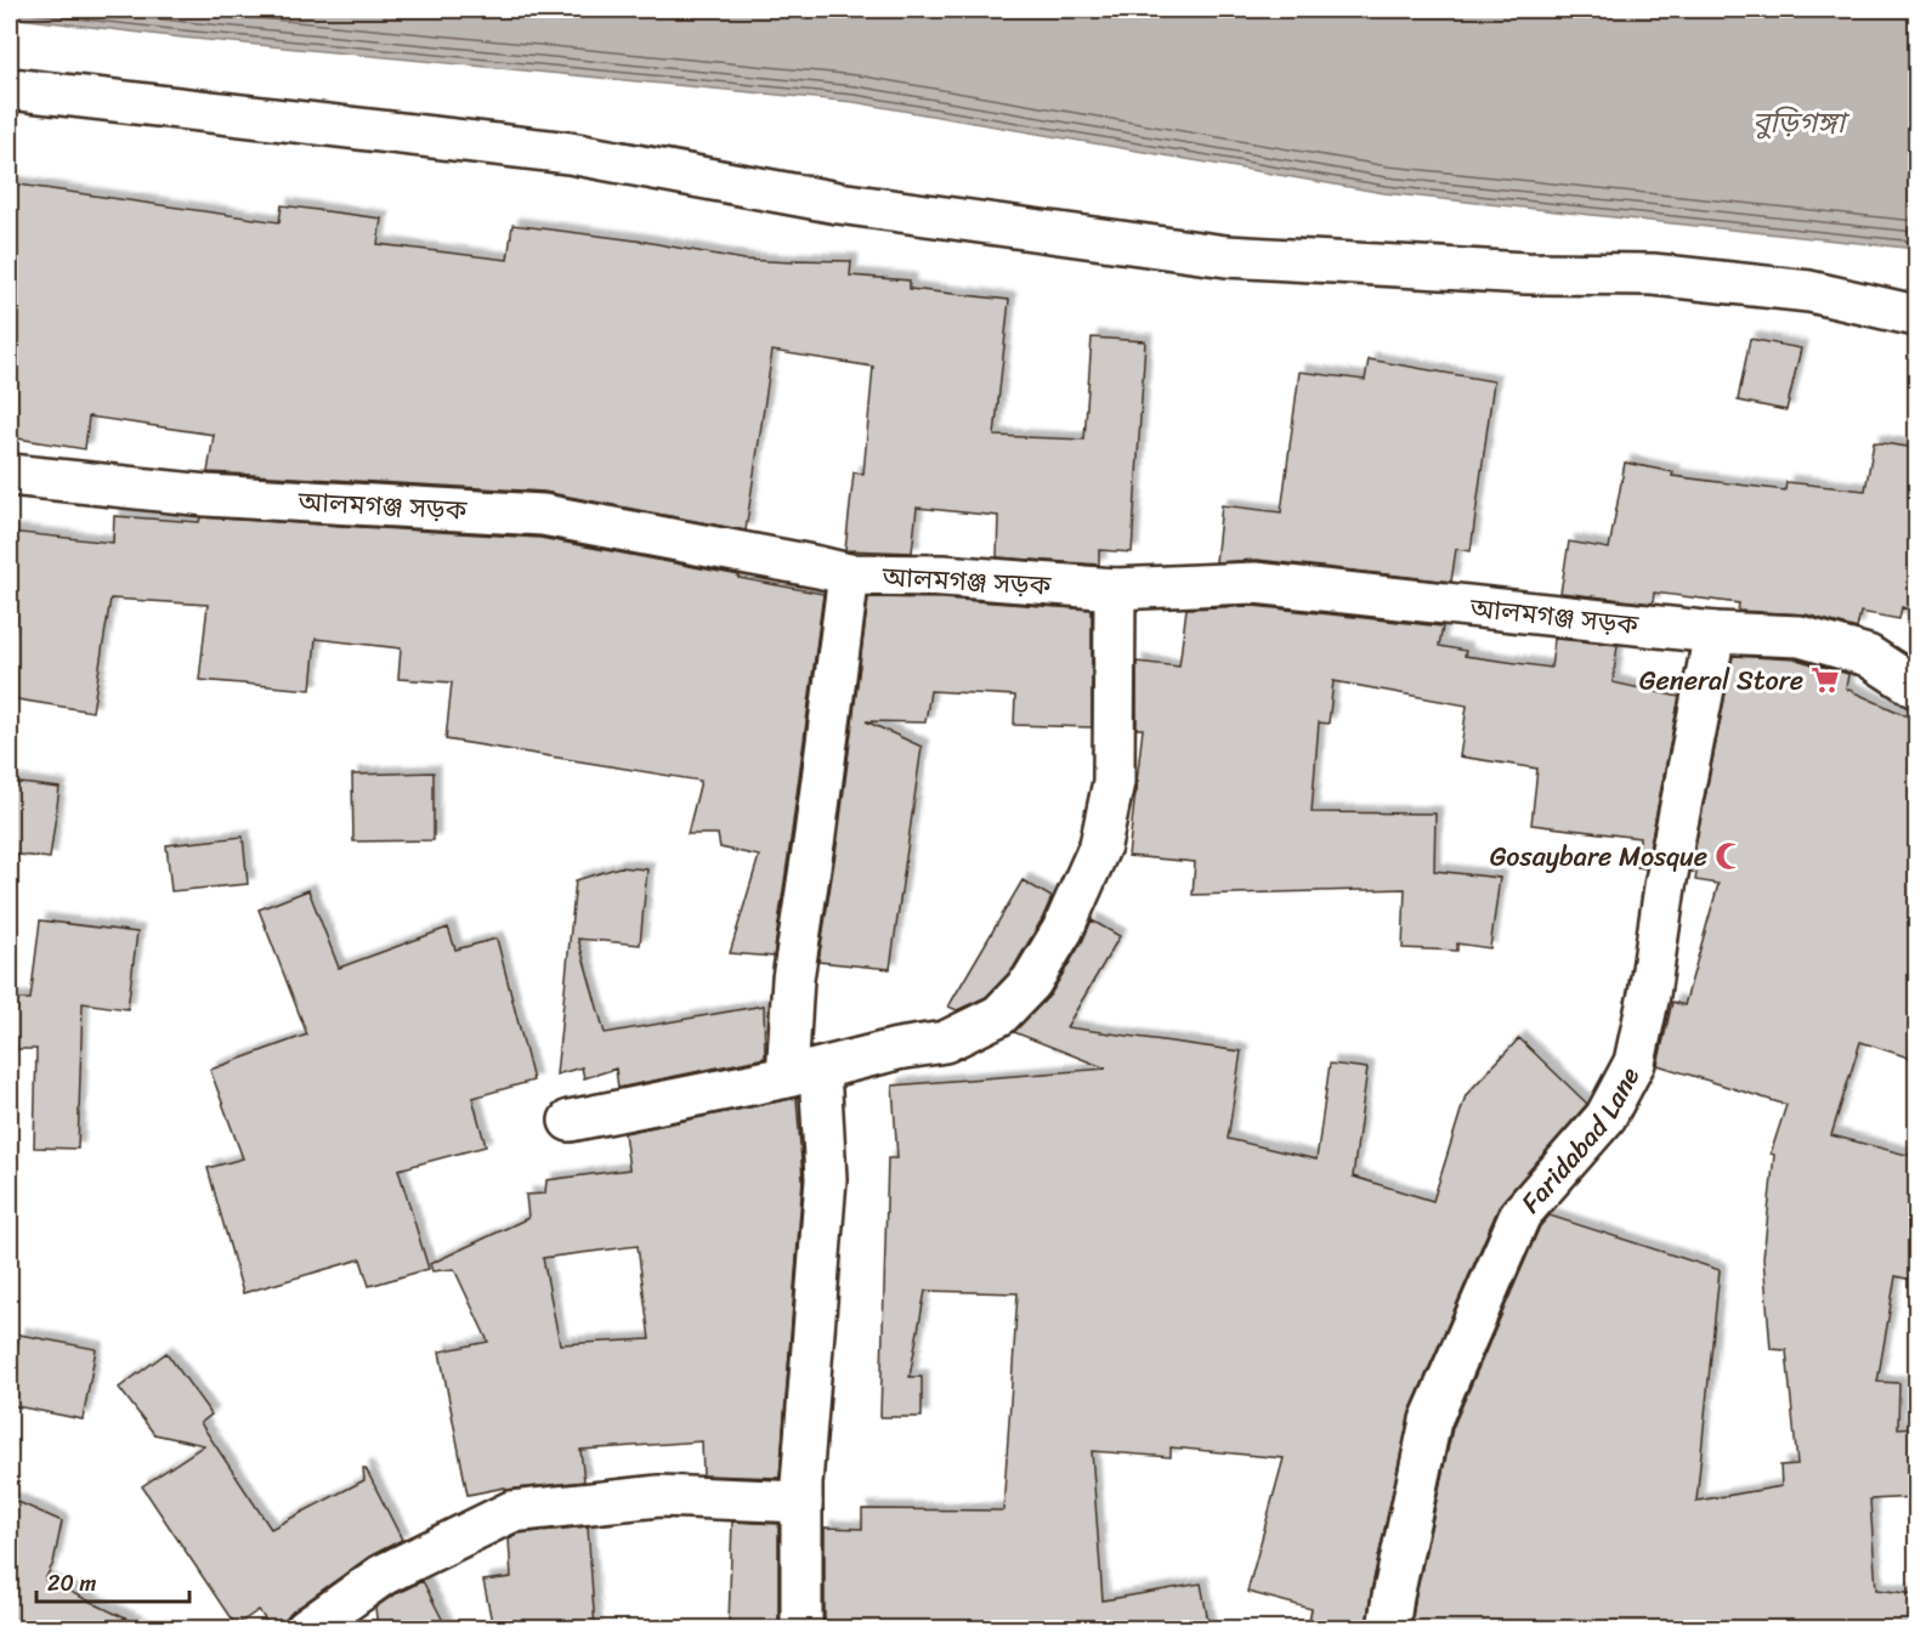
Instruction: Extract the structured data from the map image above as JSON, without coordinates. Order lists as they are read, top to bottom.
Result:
{
  "streets": {
    "street": ["আলমগঞ্জ সড়ক", "Faridabad Lane"]
  },
  "crossings": [
    ["আলমগঞ্জ সড়ক", "Faridabad Lane"]
  ],
  "water": ["বুড়িগঙ্গা"],
  "places": {
    "supermarket": ["General Store"],
    "mosque": ["Gosaybare Mosque"]
  },
  "scale_bar": "20 m"
}
